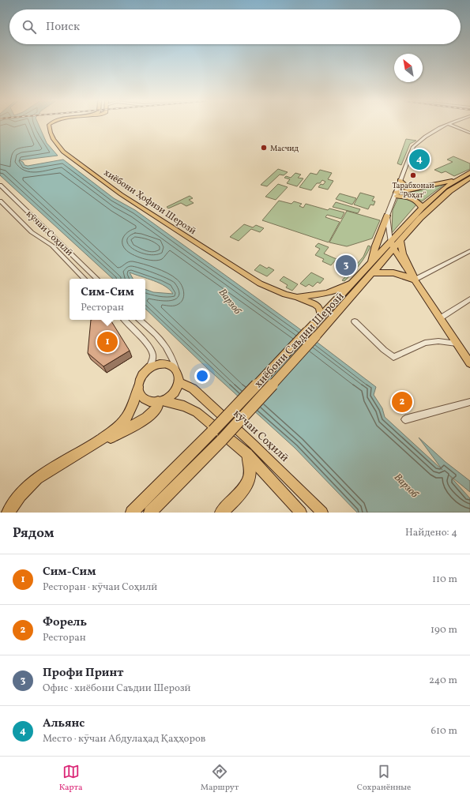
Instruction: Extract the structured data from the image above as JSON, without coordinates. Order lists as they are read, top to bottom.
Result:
{
  "streets": {
    "highway": ["хиёбони Саъдии Шерозӣ"],
    "main road": ["хиёбони Ҳофизи Шерозӣ", "кӯчаи Соҳилӣ"]
  },
  "water": ["Варзоб"],
  "places": ["Масчид", "Тарабхонаи \"Роҳат\""],
  "north": "top left",
  "page": {
    "search": "Поиск",
    "pins": [
      "4",
      "3",
      "1",
      "2"
    ],
    "popup": ["Сим-Сим", "Ресторан"],
    "heading": ["Рядом", "Найдено: 4"],
    "list": [
      {
        "mark": "1",
        "name": "Сим-Сим",
        "note": "Ресторан · кӯчаи Соҳилӣ",
        "value": "110 m"
      },
      {
        "mark": "2",
        "name": "Форель",
        "note": "Ресторан",
        "value": "190 m"
      },
      {
        "mark": "3",
        "name": "Профи Принт",
        "note": "Офис · хиёбони Саъдии Шерозӣ",
        "value": "240 m"
      },
      {
        "mark": "4",
        "name": "Альянс",
        "note": "Место · кӯчаи Абдулаҳад Қаҳҳоров",
        "value": "610 m"
      }
    ],
    "nav": ["Карта", "Маршрут", "Сохранённые"]
  }
}
